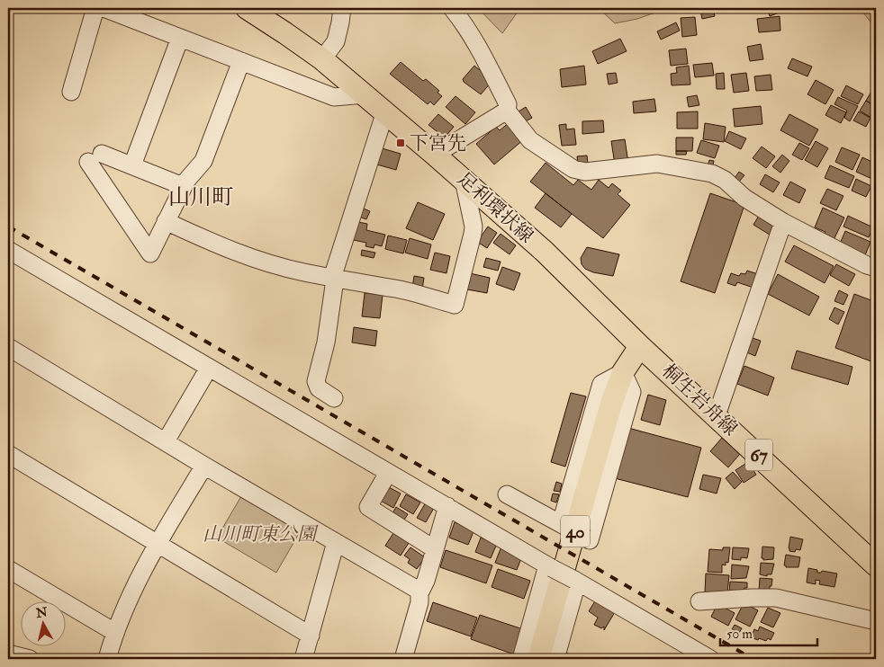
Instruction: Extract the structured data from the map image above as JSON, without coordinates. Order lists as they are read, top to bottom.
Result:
{
  "streets": {
    "main road": [
      "足利環状線",
      "桐生岩舟線",
      "67",
      "40"
    ]
  },
  "crossings": [
    ["足利環状線", "桐生岩舟線"],
    ["足利環状線", "40"],
    ["桐生岩舟線", "40"]
  ],
  "districts": ["山川町"],
  "parks": ["山川町東公園"],
  "places": {
    "transit": ["下宮先"]
  },
  "scale_bar": "50 m",
  "north": "top"
}
